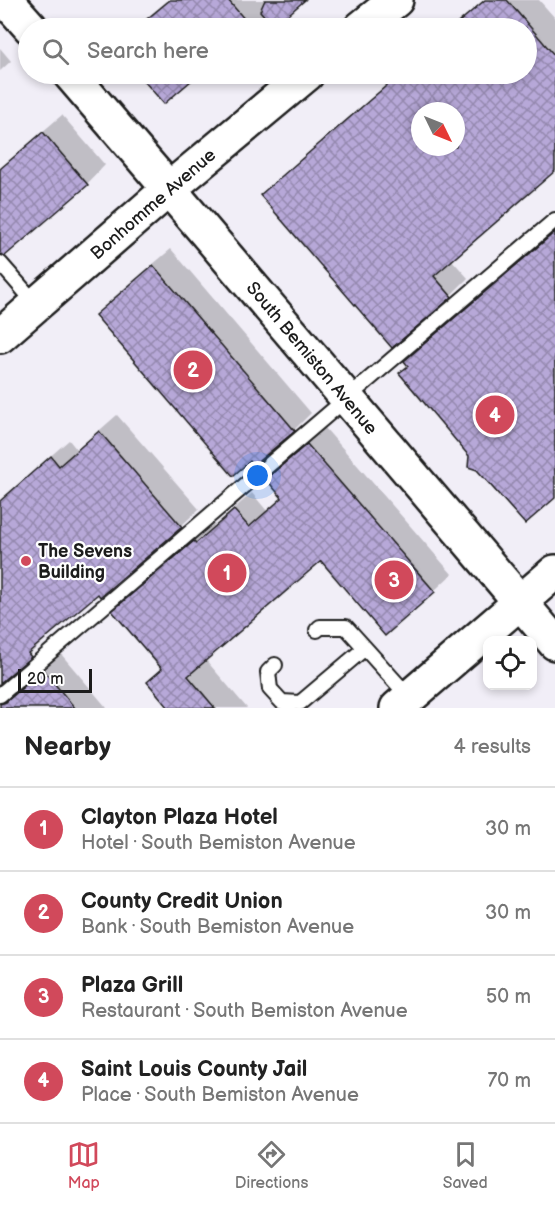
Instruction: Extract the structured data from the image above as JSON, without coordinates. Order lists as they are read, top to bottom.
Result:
{
  "streets": {
    "street": ["Bonhomme Avenue", "South Bemiston Avenue"]
  },
  "crossings": [
    ["Bonhomme Avenue", "South Bemiston Avenue"]
  ],
  "places": ["The Sevens Building"],
  "scale_bar": "20 m",
  "north": "bottom right",
  "page": {
    "search": "Search here",
    "pins": [
      "2",
      "4",
      "1",
      "3"
    ],
    "scale": "20 m",
    "heading": ["Nearby", "4 results"],
    "list": [
      {
        "mark": "1",
        "name": "Clayton Plaza Hotel",
        "note": "Hotel · South Bemiston Avenue",
        "value": "30 m"
      },
      {
        "mark": "2",
        "name": "County Credit Union",
        "note": "Bank · South Bemiston Avenue",
        "value": "30 m"
      },
      {
        "mark": "3",
        "name": "Plaza Grill",
        "note": "Restaurant · South Bemiston Avenue",
        "value": "50 m"
      },
      {
        "mark": "4",
        "name": "Saint Louis County Jail",
        "note": "Place · South Bemiston Avenue",
        "value": "70 m"
      }
    ],
    "nav": ["Map", "Directions", "Saved"]
  }
}
